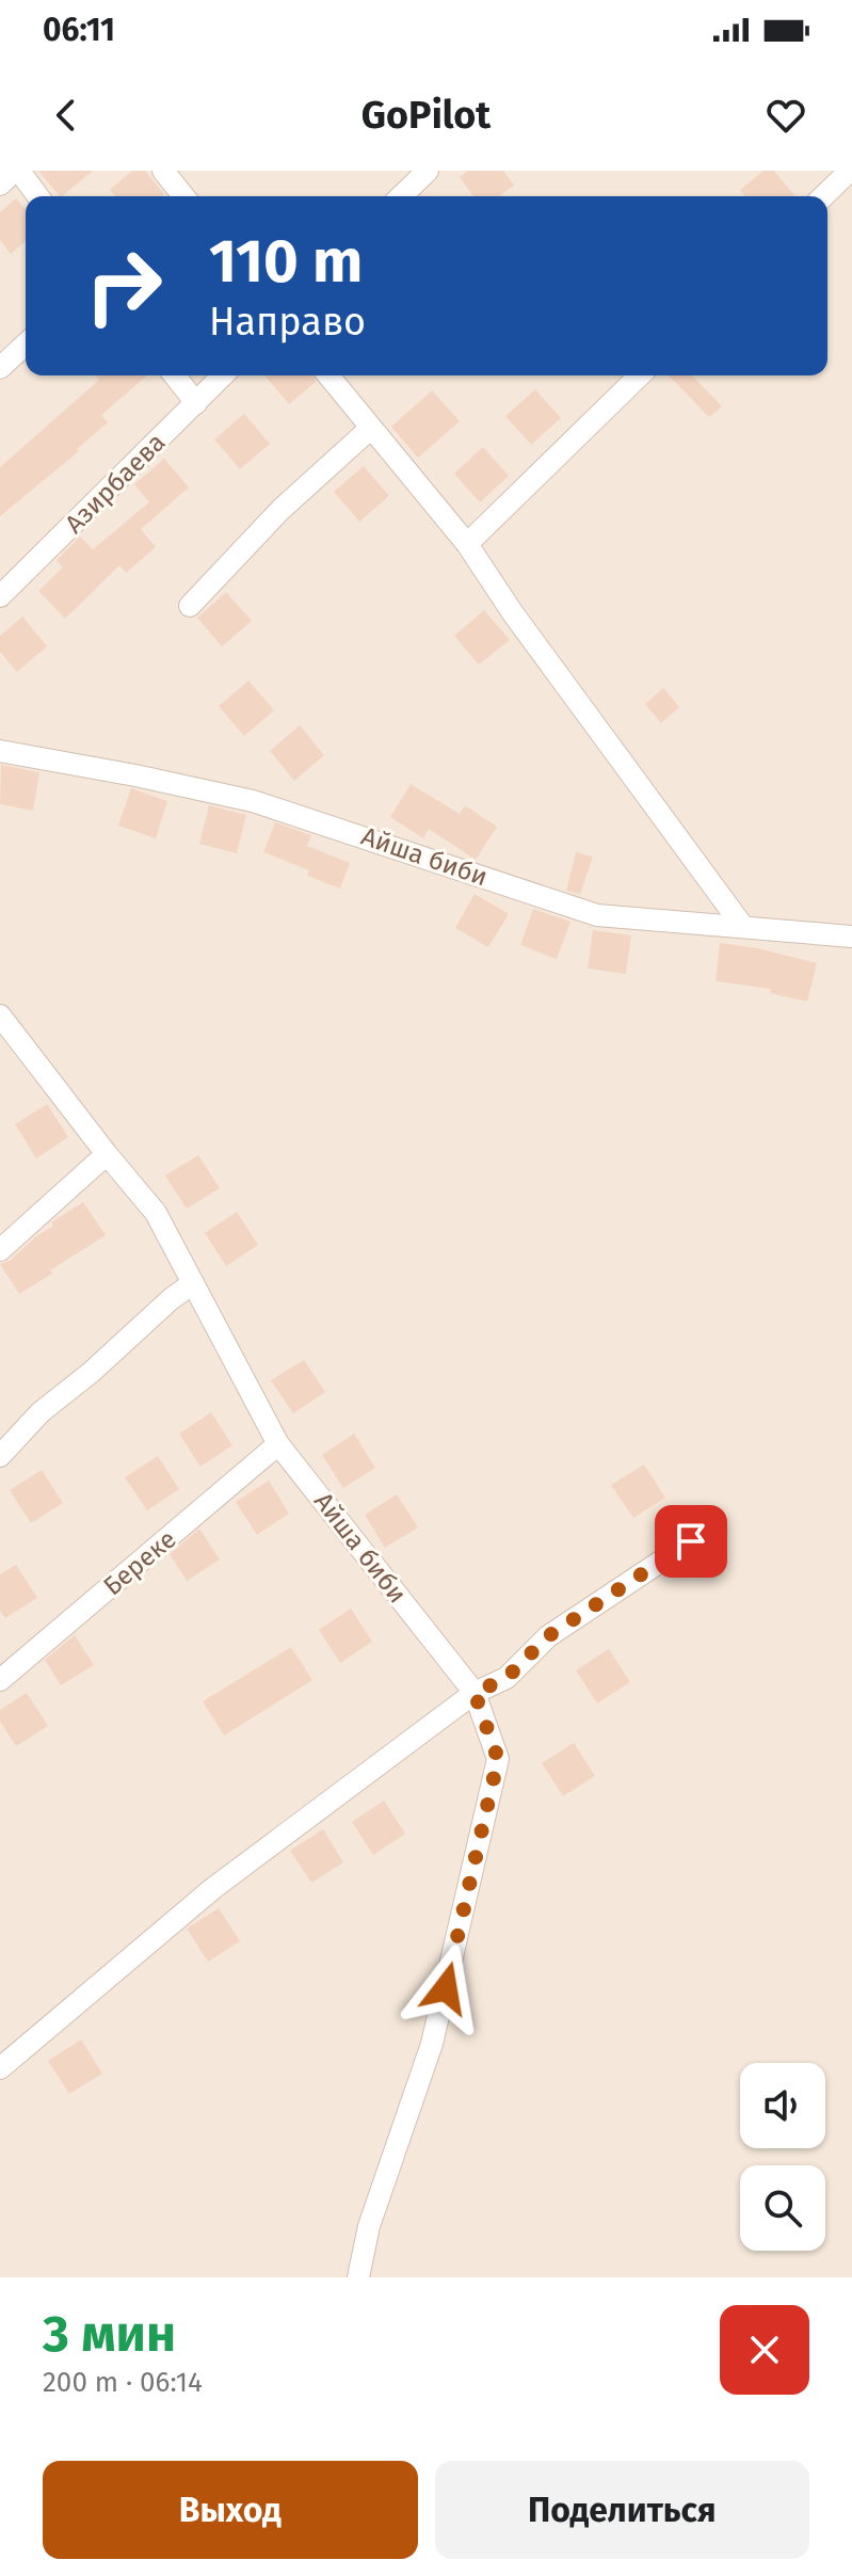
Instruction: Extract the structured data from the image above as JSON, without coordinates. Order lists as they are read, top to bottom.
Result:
{
  "streets": {
    "street": ["Азирбаева", "Айша биби", "Береке"]
  },
  "crossings": [
    ["Айша биби", "Береке"]
  ],
  "page": {
    "status": "06:11",
    "header": "GoPilot",
    "turn": ["110 m", "Направо"],
    "heading": ["3 мин", "200 m · 06:14"],
    "buttons": ["Выход", "Поделиться"]
  }
}
